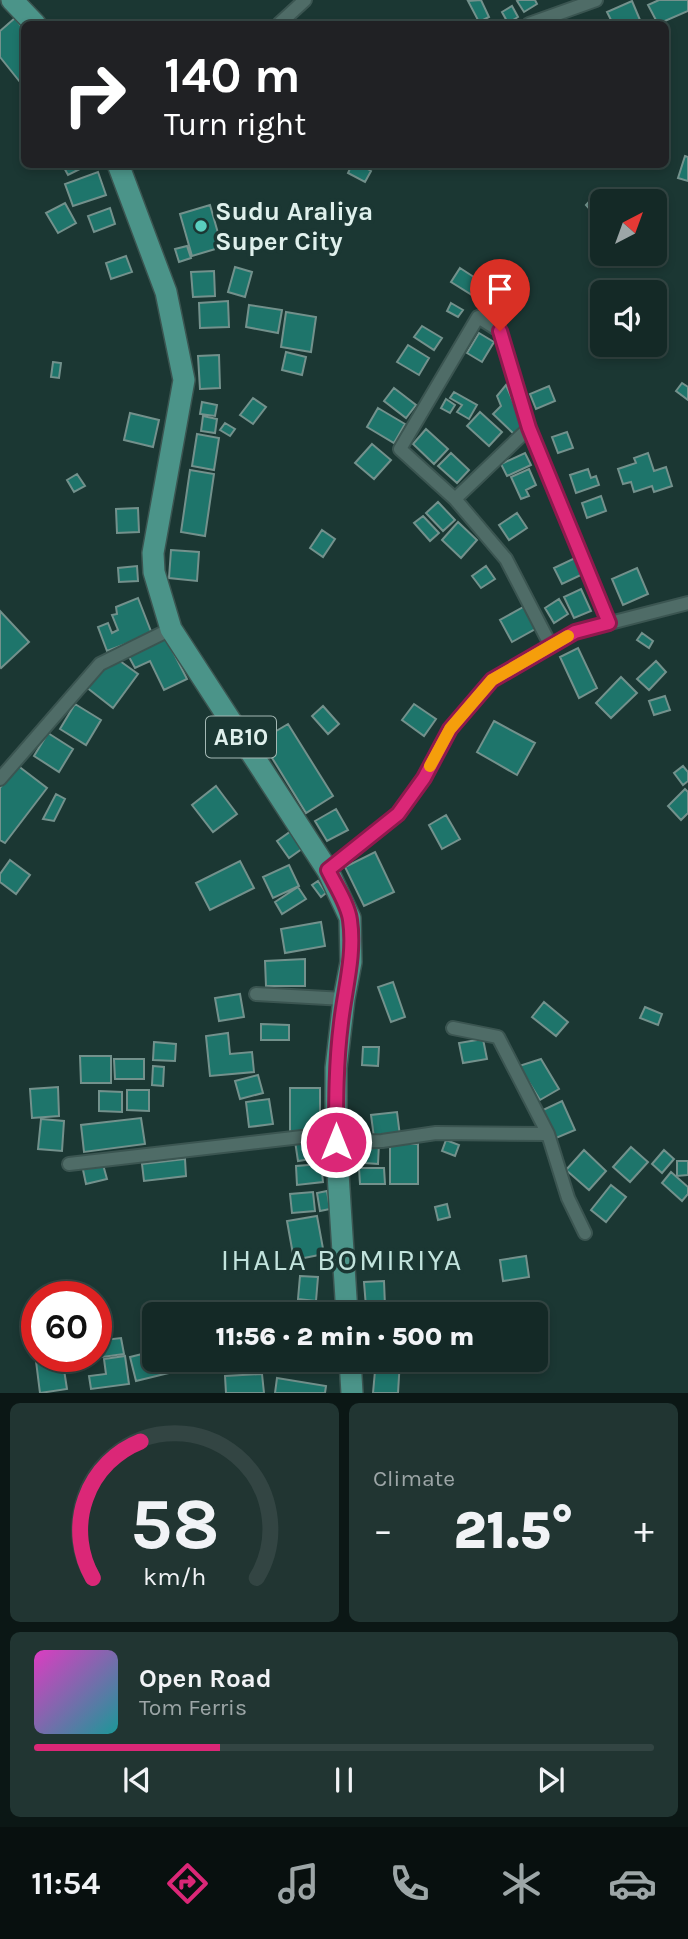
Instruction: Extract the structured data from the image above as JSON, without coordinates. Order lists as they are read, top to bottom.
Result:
{
  "streets": {
    "main road": ["AB10"]
  },
  "districts": ["IHALA BOMIRIYA"],
  "places": ["Sudu Araliya Super City"],
  "north": "top right",
  "page": {
    "turn": ["140 m", "Turn right"],
    "limit": "60",
    "trip": "11:56 · 2 min · 500 m",
    "tile": "Climate",
    "heat": ["−", "21.5°", "+"],
    "song": ["Open Road", "Tom Ferris"],
    "tabs": "11:54",
    "gauge": ["58", "km/h"]
  }
}
